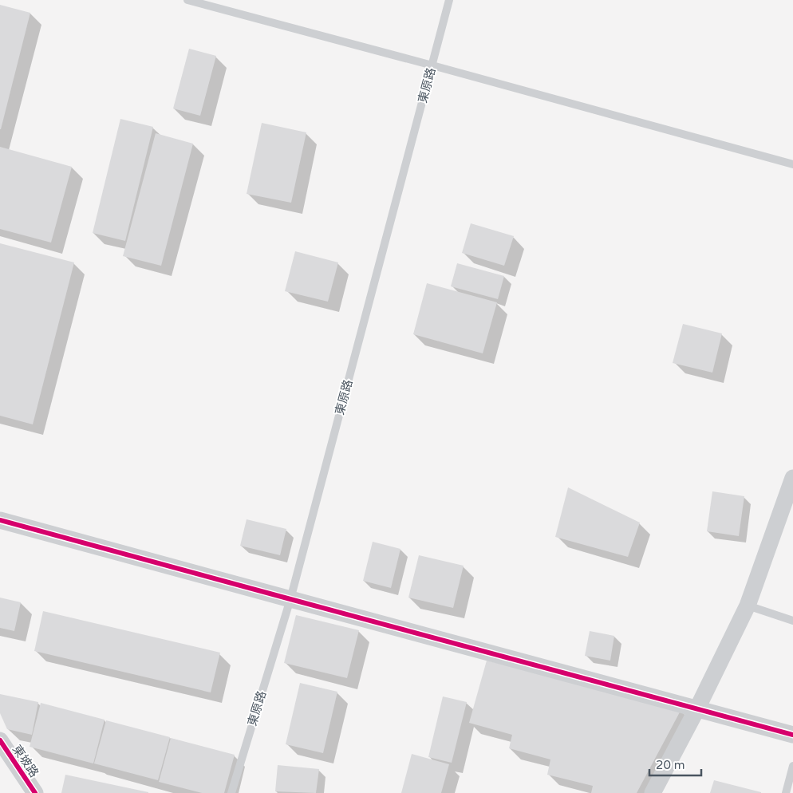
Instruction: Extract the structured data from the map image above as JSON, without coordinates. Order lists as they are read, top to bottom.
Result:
{
  "streets": {
    "street": ["東坡路"],
    "lane": ["東原路"]
  },
  "scale_bar": "20 m"
}
